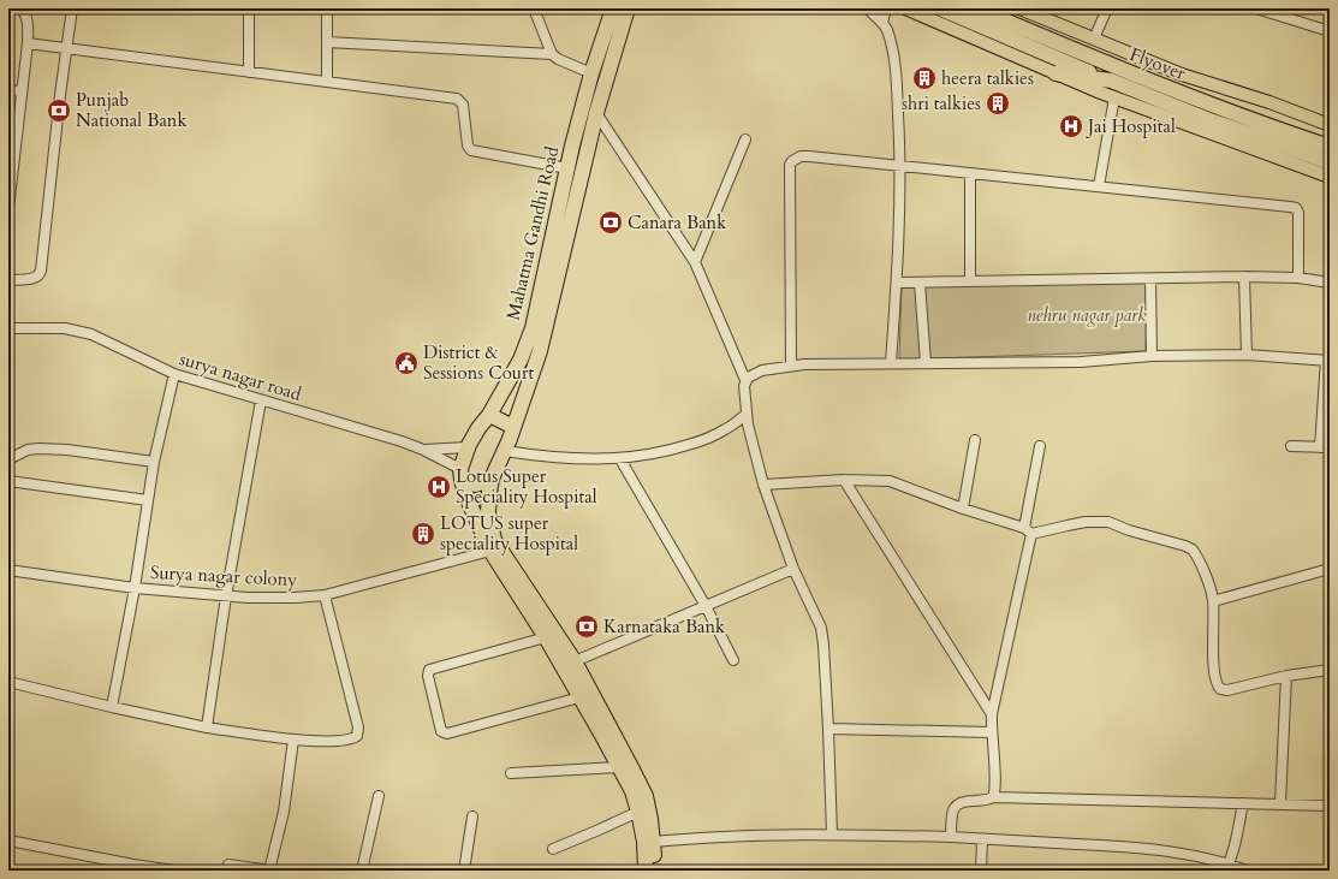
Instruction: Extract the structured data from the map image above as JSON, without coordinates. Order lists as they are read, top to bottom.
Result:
{
  "streets": {
    "highway": ["Flyover", "Mahatma Gandhi Road"],
    "street": ["surya nagar road", "Surya nagar colony"]
  },
  "crossings": [
    ["Mahatma Gandhi Road", "surya nagar road"]
  ],
  "parks": ["nehru nagar park"],
  "places": {
    "building": ["heera talkies", "shri talkies", "LOTUS super speciality Hospital"],
    "bank": ["Punjab National Bank", "Canara Bank", "Karnataka Bank"],
    "hospital": ["Jai Hospital", "Lotus Super Speciality Hospital"],
    "public building": ["District & Sessions Court"]
  }
}
